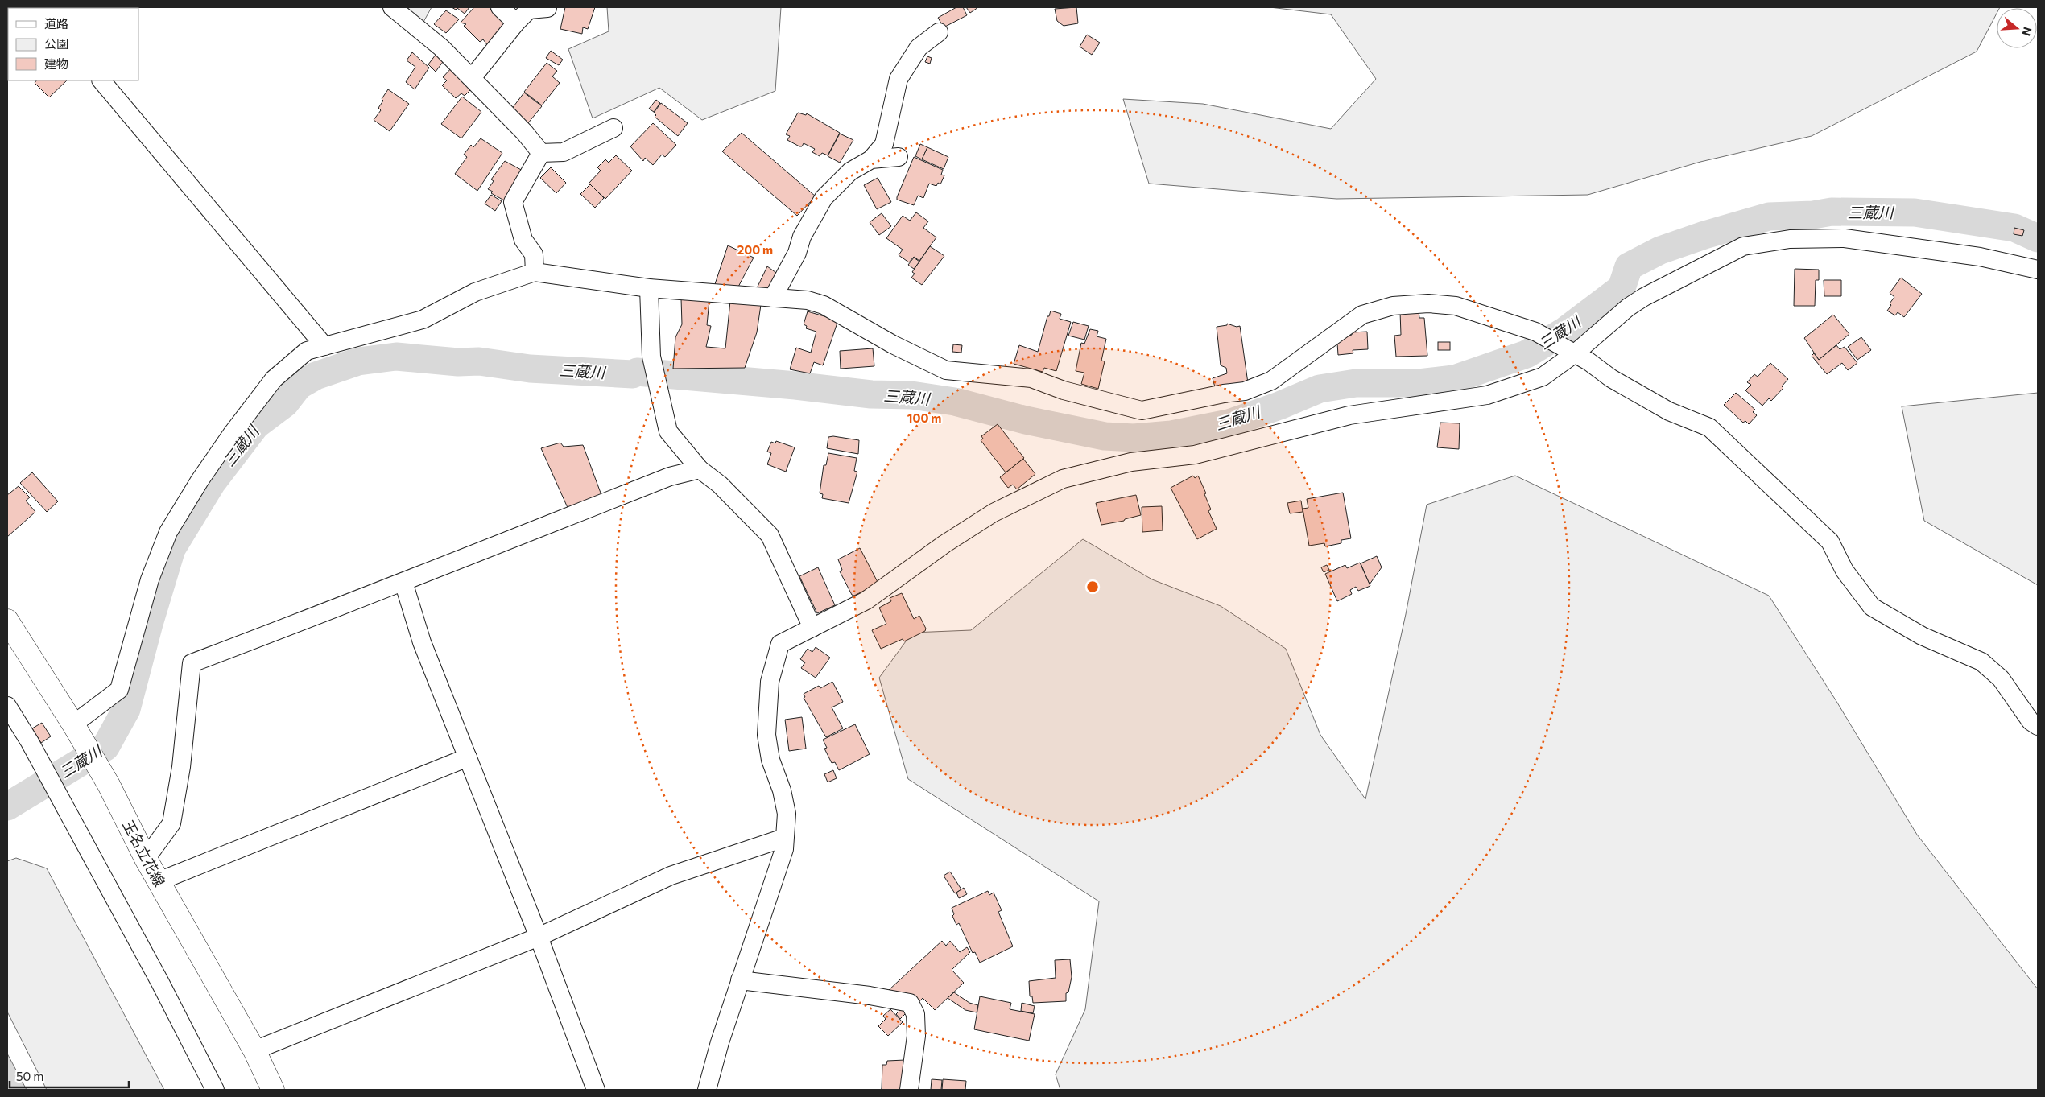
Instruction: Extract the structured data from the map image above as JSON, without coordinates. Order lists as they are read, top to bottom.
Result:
{
  "streets": {
    "main road": ["玉名立花線"]
  },
  "water": ["三蔵川"],
  "legend": ["道路", "公園", "建物"],
  "scale_bar": "50 m",
  "north": "right",
  "rings": ["200 m", "100 m"]
}
